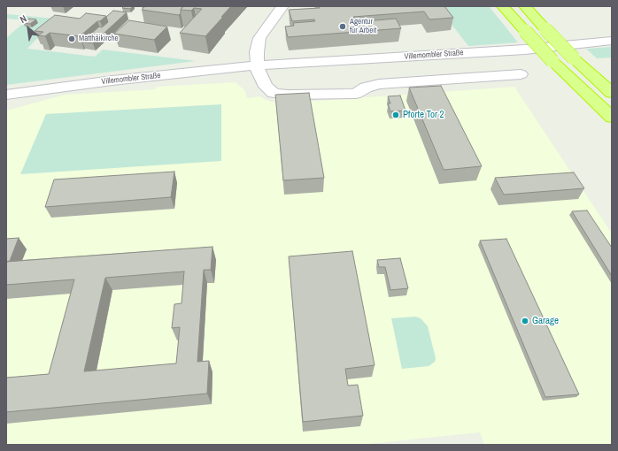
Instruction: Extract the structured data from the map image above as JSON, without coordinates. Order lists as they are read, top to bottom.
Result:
{
  "streets": {
    "street": ["Villemombler Straße"]
  },
  "places": [
    "Agentur für Arbeit",
    "Matthäikirche",
    "Pforte Tor 2",
    "Garage"
  ],
  "north": "top left"
}
